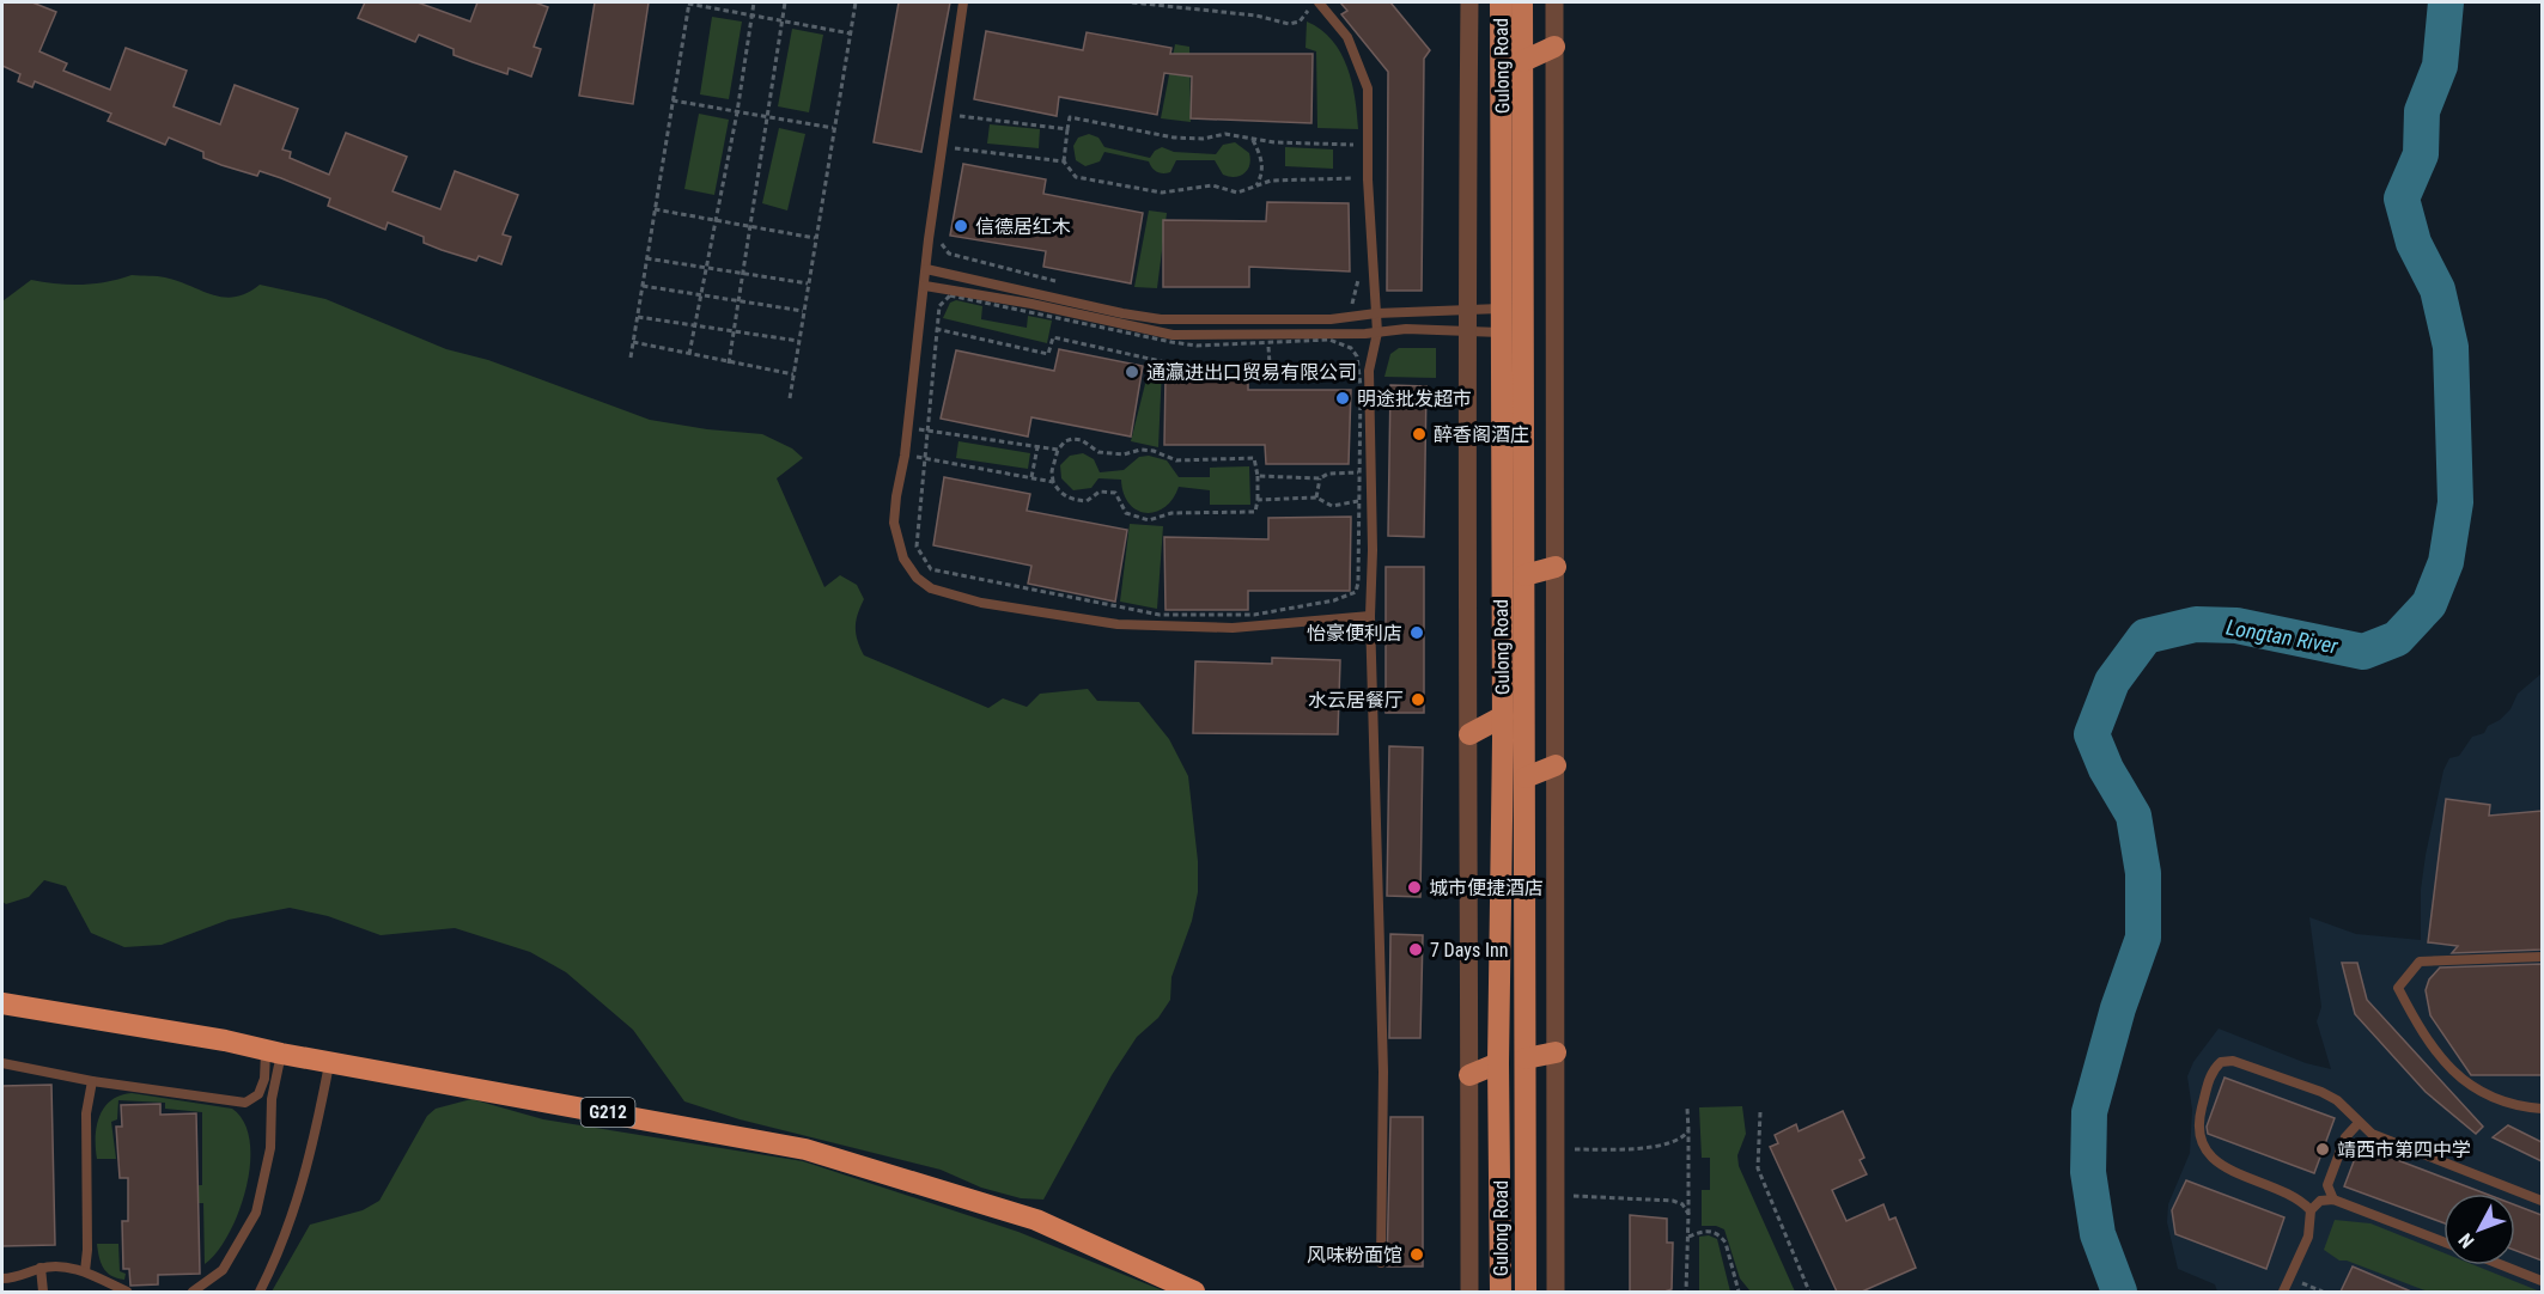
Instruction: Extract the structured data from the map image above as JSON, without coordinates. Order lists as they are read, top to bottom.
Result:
{
  "streets": {
    "highway": ["G212"],
    "main road": ["Gulong Road"]
  },
  "water": ["Longtan River"],
  "places": [
    "信德居红木",
    "通瀛进出口贸易有限公司",
    "明途批发超市",
    "醉香阁酒庄",
    "怡豪便利店",
    "水云居餐厅",
    "城市便捷酒店",
    "7 Days Inn",
    "靖西市第四中学",
    "风味粉面馆"
  ],
  "north": "bottom left"
}
